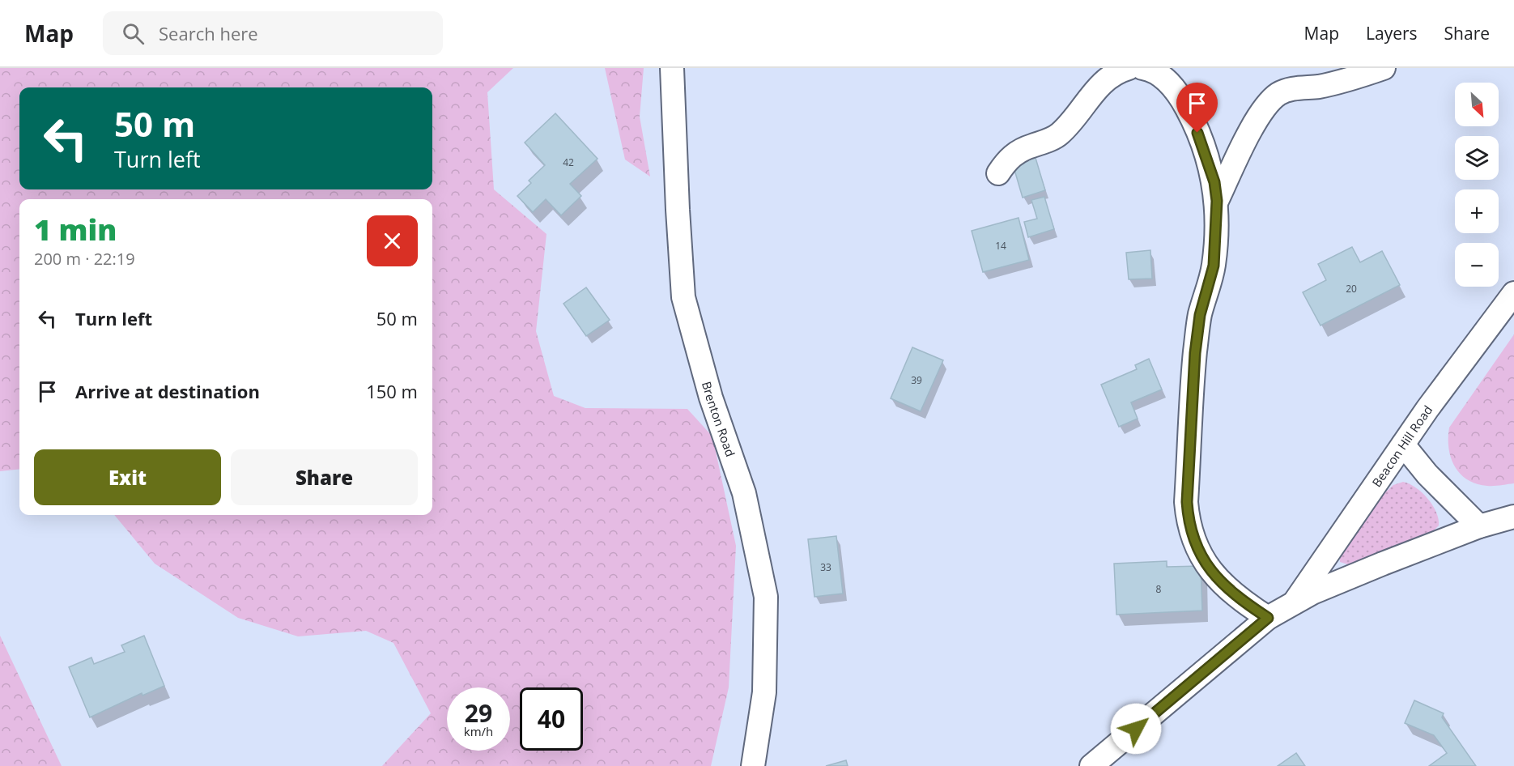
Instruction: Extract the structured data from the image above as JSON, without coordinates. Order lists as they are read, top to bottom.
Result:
{
  "streets": {
    "street": ["Brenton Road", "Beacon Hill Road"]
  },
  "house_numbers": [
    "42",
    "14",
    "20",
    "39",
    "33",
    "8"
  ],
  "north": "bottom right",
  "page": {
    "header": "Map",
    "search": "Search here",
    "nav": ["Map", "Layers", "Share"],
    "map_buttons": ["+", "−"],
    "turn": ["50 m", "Turn left"],
    "heading": ["1 min", "200 m · 22:19"],
    "list": [
      {
        "name": "Turn left",
        "value": "50 m"
      },
      {
        "name": "Arrive at destination",
        "value": "150 m"
      }
    ],
    "buttons": ["Exit", "Share"],
    "speed": "29 km/h",
    "limit": "40"
  }
}
